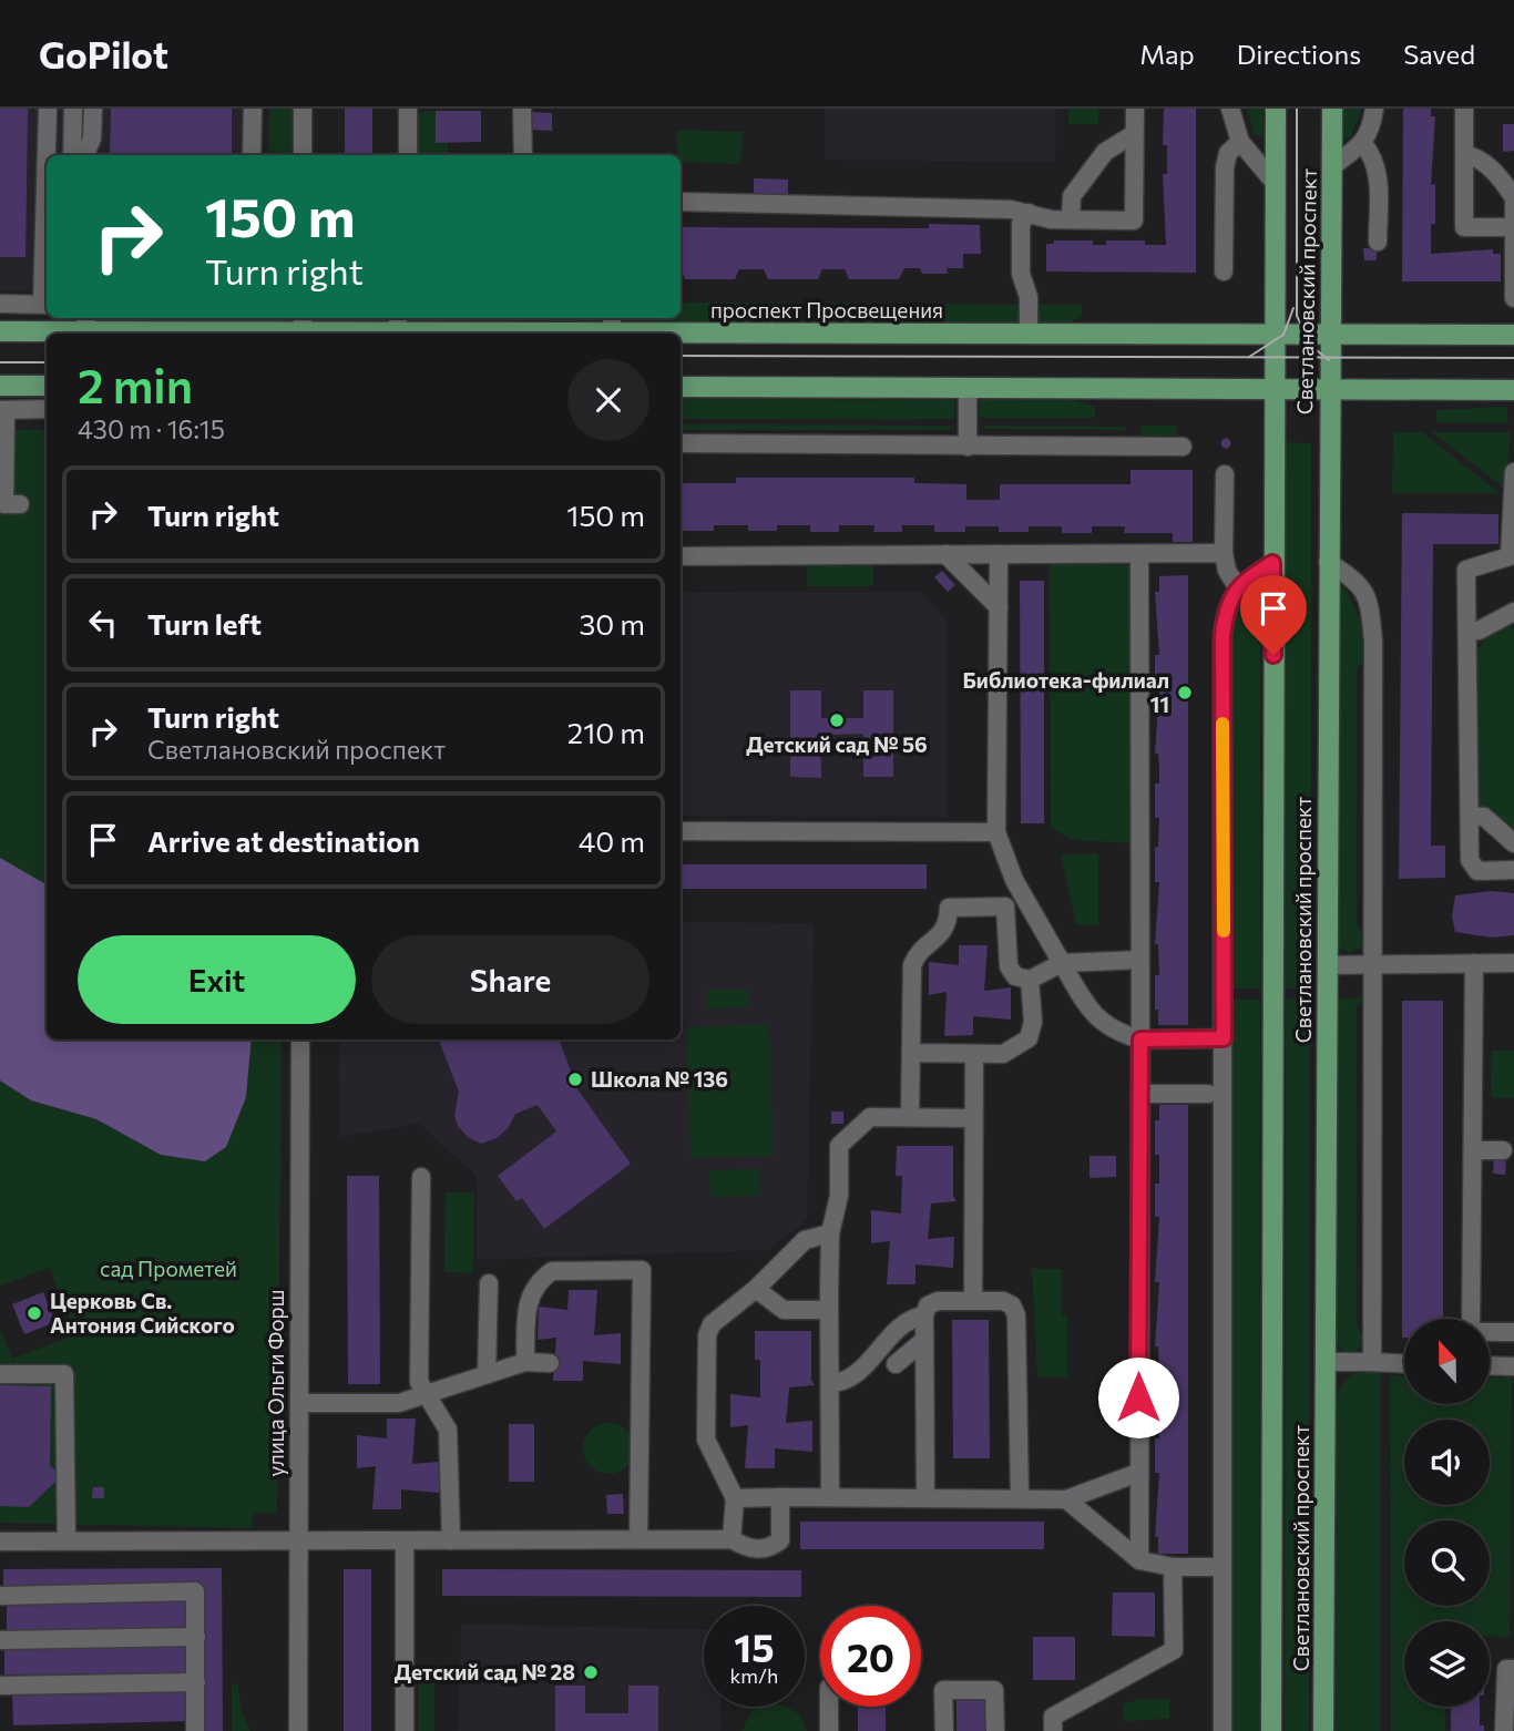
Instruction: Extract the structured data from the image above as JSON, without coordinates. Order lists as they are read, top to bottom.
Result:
{
  "streets": {
    "main road": ["Светлановский проспект", "проспект Просвещения"],
    "street": ["улица Ольги Форш"]
  },
  "crossings": [
    ["Светлановский проспект", "проспект Просвещения"]
  ],
  "parks": ["сад Прометей"],
  "places": [
    "Библиотека-филиал 11",
    "Детский сад № 56",
    "Школа № 136",
    "Церковь Св. Антония Сийского",
    "Детский сад № 28"
  ],
  "north": "top",
  "page": {
    "header": "GoPilot",
    "nav": ["Map", "Directions", "Saved"],
    "turn": ["150 m", "Turn right"],
    "heading": ["2 min", "430 m · 16:15"],
    "list": [
      {
        "name": "Turn right",
        "value": "150 m"
      },
      {
        "name": "Turn left",
        "value": "30 m"
      },
      {
        "name": "Turn right",
        "note": "Светлановский проспект",
        "value": "210 m"
      },
      {
        "name": "Arrive at destination",
        "value": "40 m"
      }
    ],
    "buttons": ["Exit", "Share"],
    "speed": "15 km/h",
    "limit": "20"
  }
}
